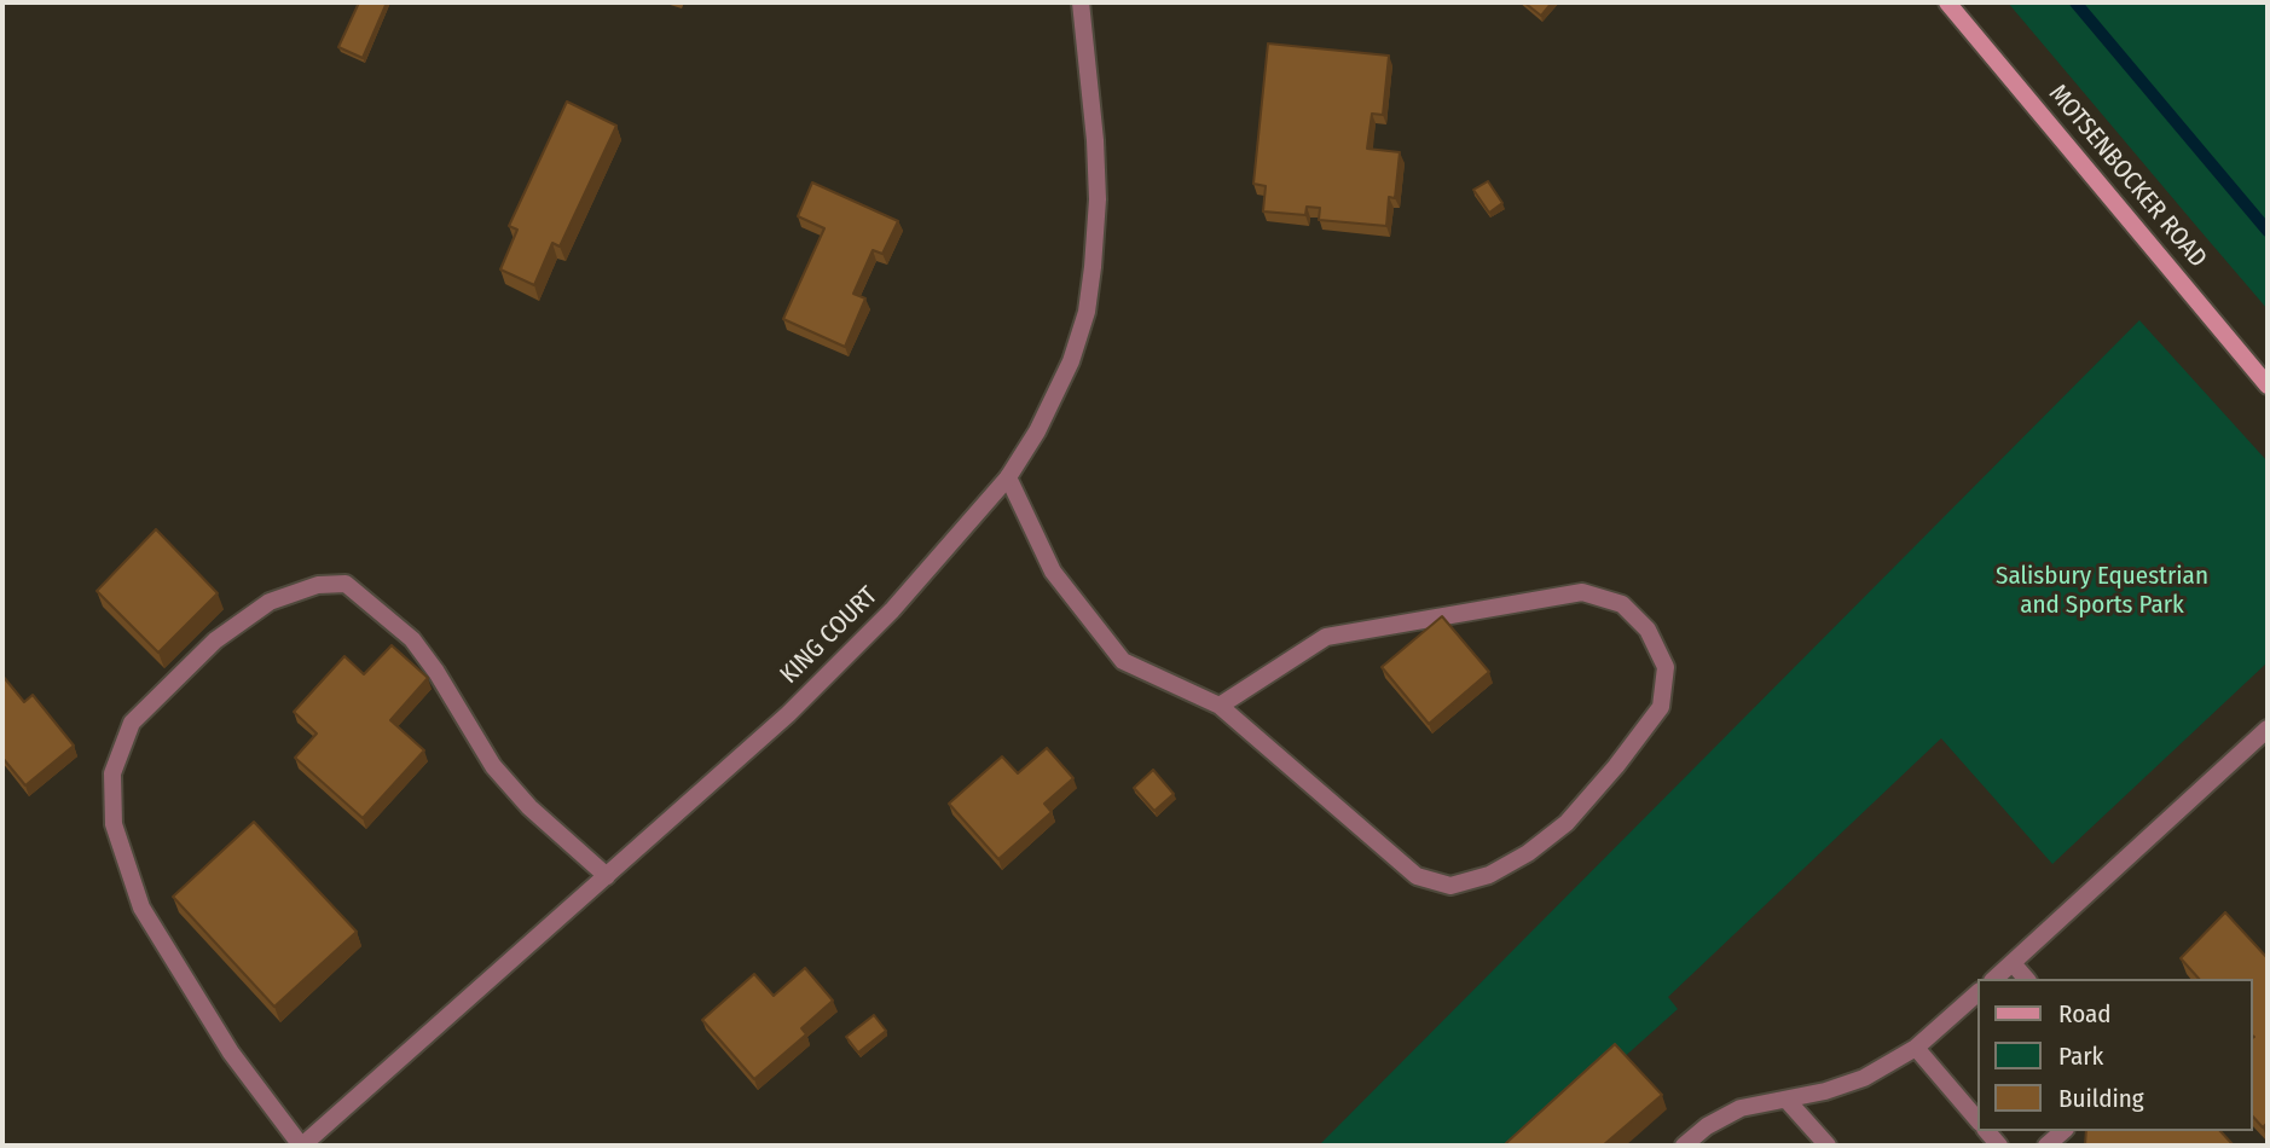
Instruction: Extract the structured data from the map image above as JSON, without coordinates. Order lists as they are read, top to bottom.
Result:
{
  "streets": {
    "main road": ["MOTSENBOCKER ROAD"],
    "street": ["KING COURT"]
  },
  "parks": ["Salisbury Equestrian and Sports Park"],
  "legend": ["Road", "Park", "Building"]
}
